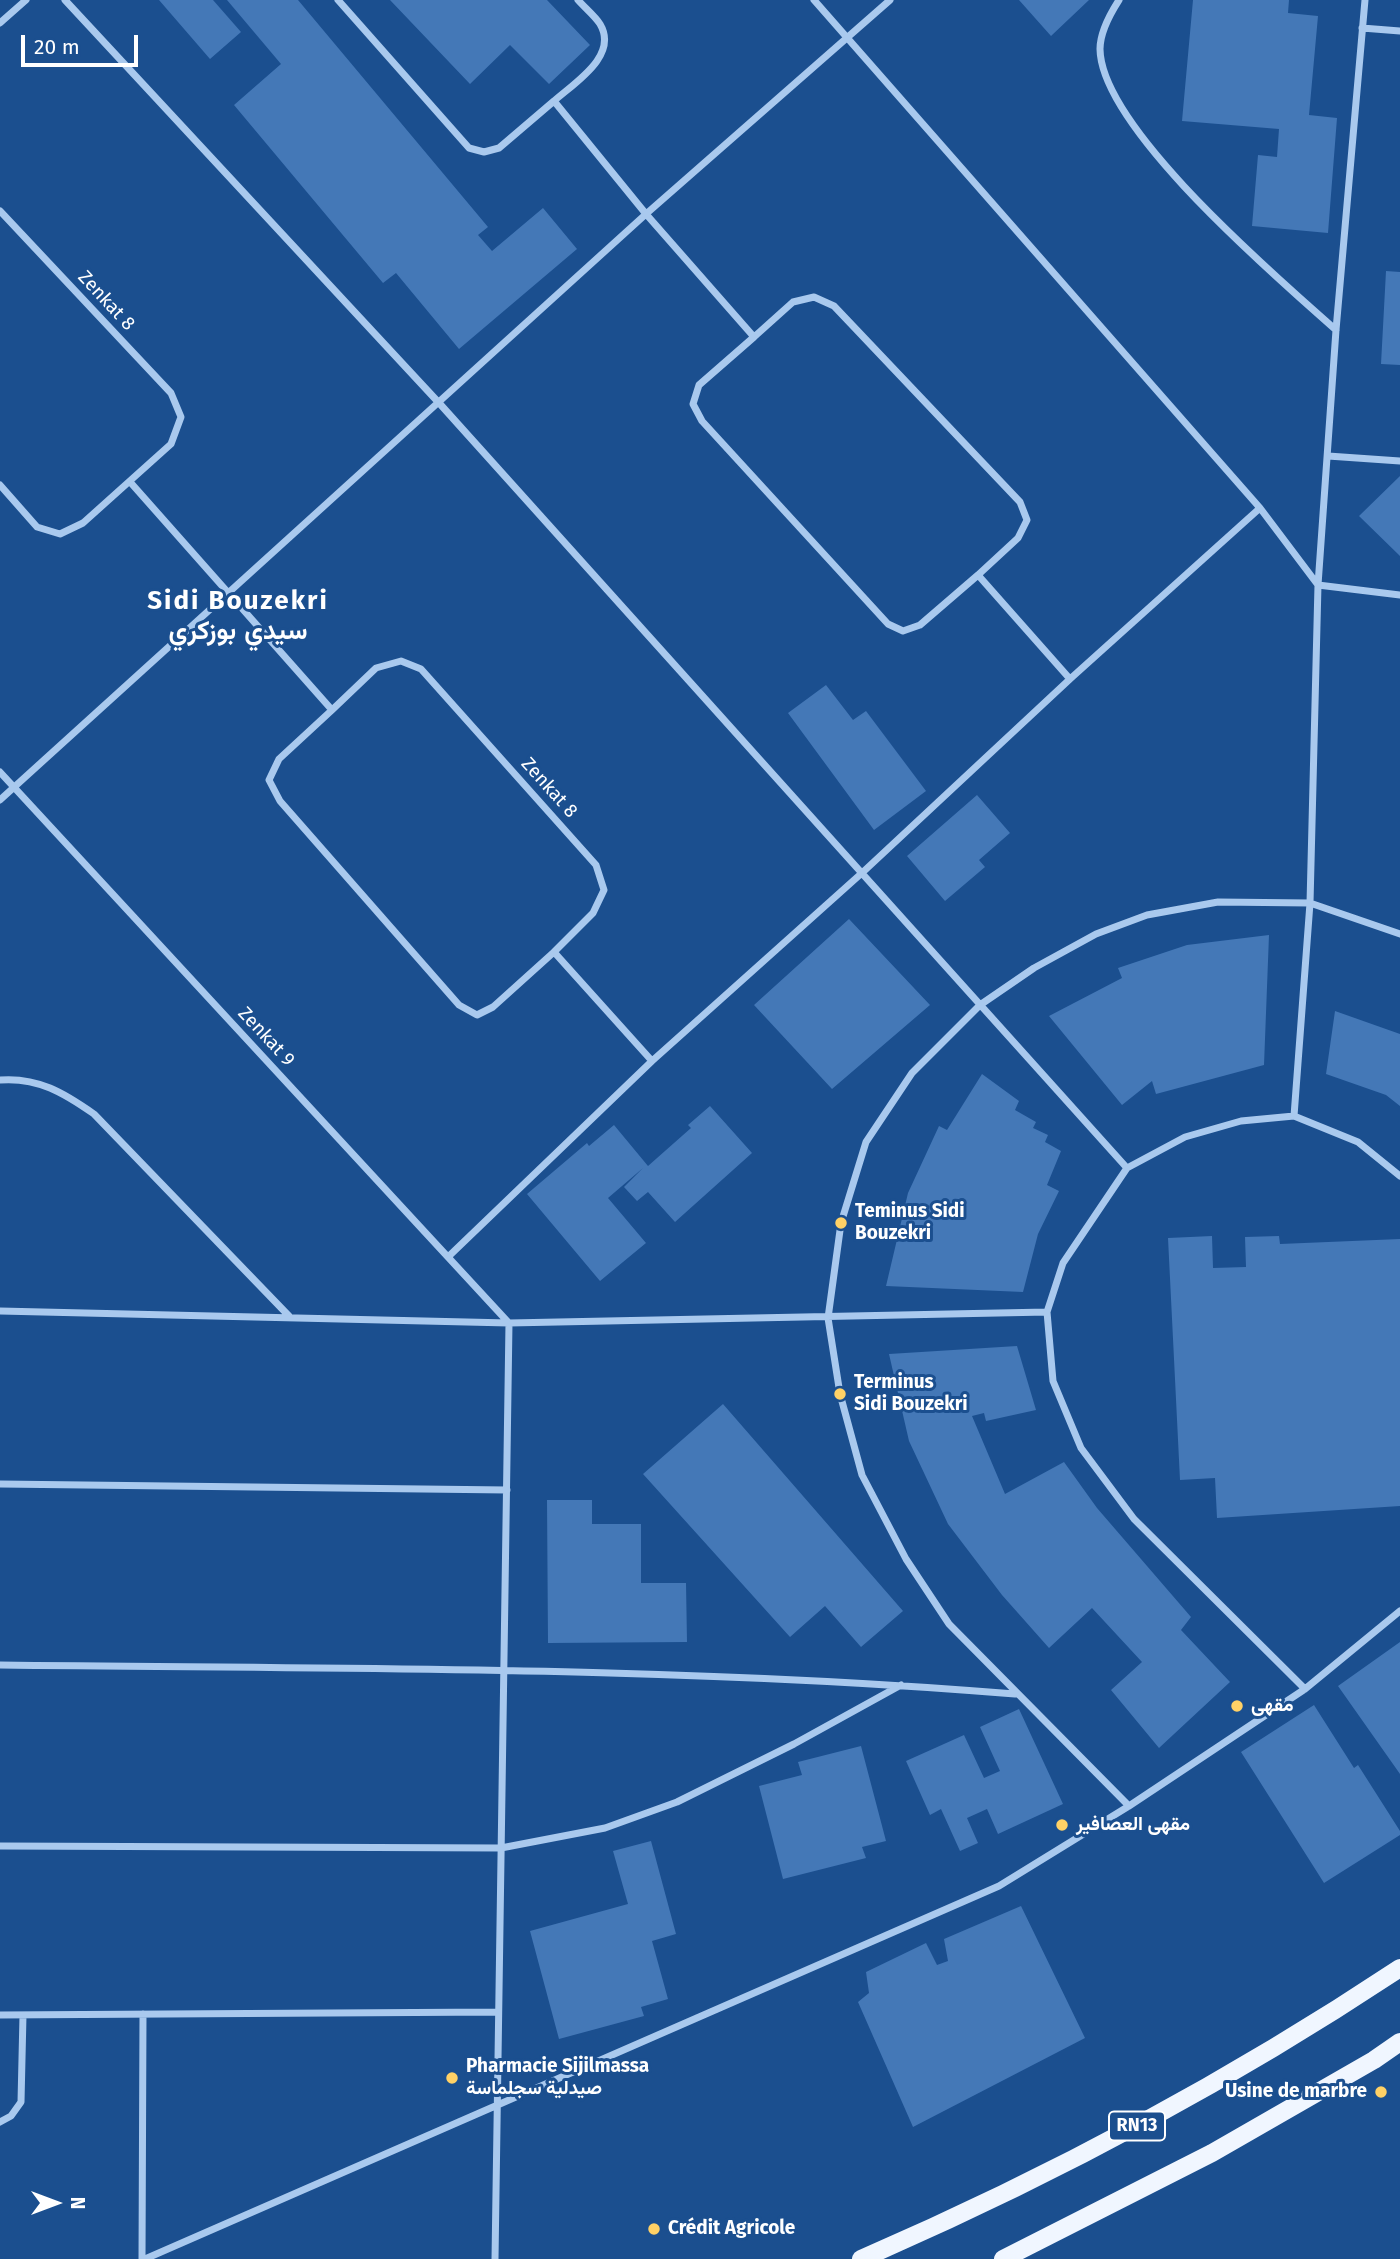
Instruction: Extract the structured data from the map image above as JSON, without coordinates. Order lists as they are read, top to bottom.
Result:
{
  "streets": {
    "main road": ["RN13"],
    "street": ["Zenkat 8", "Zenkat 9"]
  },
  "districts": ["Sidi Bouzekri سيدي بوزكري"],
  "places": [
    "Teminus Sidi Bouzekri",
    "Terminus Sidi Bouzekri",
    "مقهى",
    "مقهى العصافير",
    "Pharmacie Sijilmassa صيدلية سجلماسة",
    "Usine de marbre",
    "Crédit Agricole"
  ],
  "scale_bar": "20 m",
  "north": "right"
}
